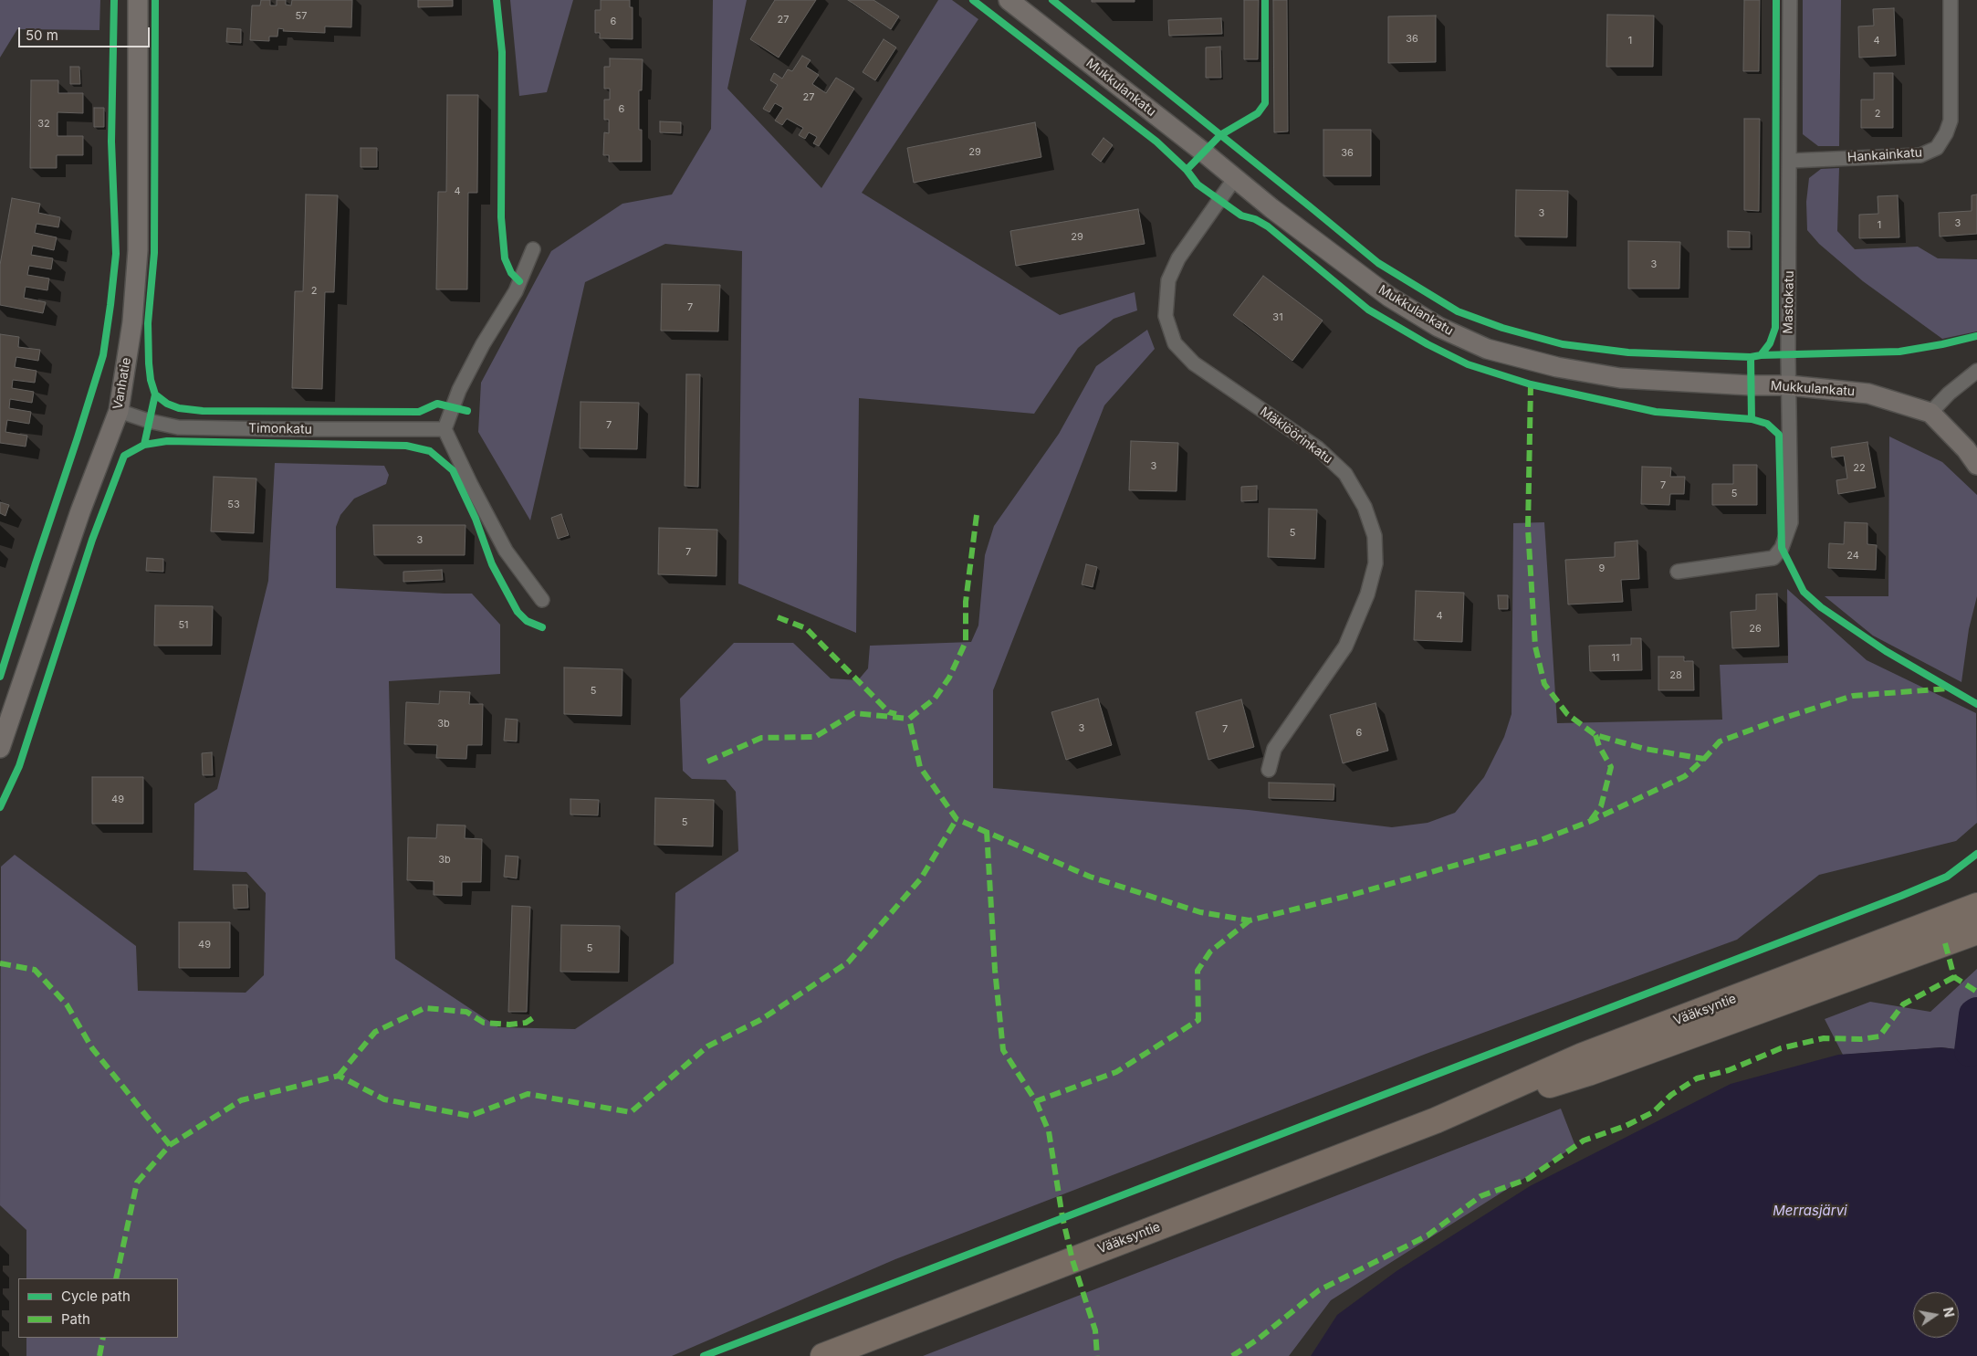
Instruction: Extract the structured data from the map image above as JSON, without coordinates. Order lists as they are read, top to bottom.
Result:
{
  "streets": {
    "highway": ["Vääksyntie"],
    "street": [
      "Mukkulankatu",
      "Hankainkatu",
      "Mastokatu",
      "Vanhatie",
      "Timonkatu",
      "Mäklöörinkatu"
    ]
  },
  "crossings": [
    ["Mukkulankatu", "Mastokatu"],
    ["Mukkulankatu", "Mäklöörinkatu"],
    ["Hankainkatu", "Mastokatu"],
    ["Vanhatie", "Timonkatu"]
  ],
  "water": ["Merrasjärvi"],
  "house_numbers": [
    "57",
    "27",
    "6",
    "36",
    "1",
    "4",
    "27",
    "6",
    "2",
    "32",
    "29",
    "36",
    "4",
    "3",
    "3",
    "1",
    "29",
    "3",
    "2",
    "7",
    "31",
    "7",
    "3",
    "22",
    "7",
    "5",
    "53",
    "5",
    "3",
    "7",
    "24",
    "9",
    "4",
    "51",
    "26",
    "11",
    "28",
    "5",
    "3b",
    "3",
    "7",
    "6",
    "49",
    "5",
    "3b",
    "49",
    "5"
  ],
  "legend": ["Cycle path", "Path"],
  "scale_bar": "50 m",
  "north": "right"
}
